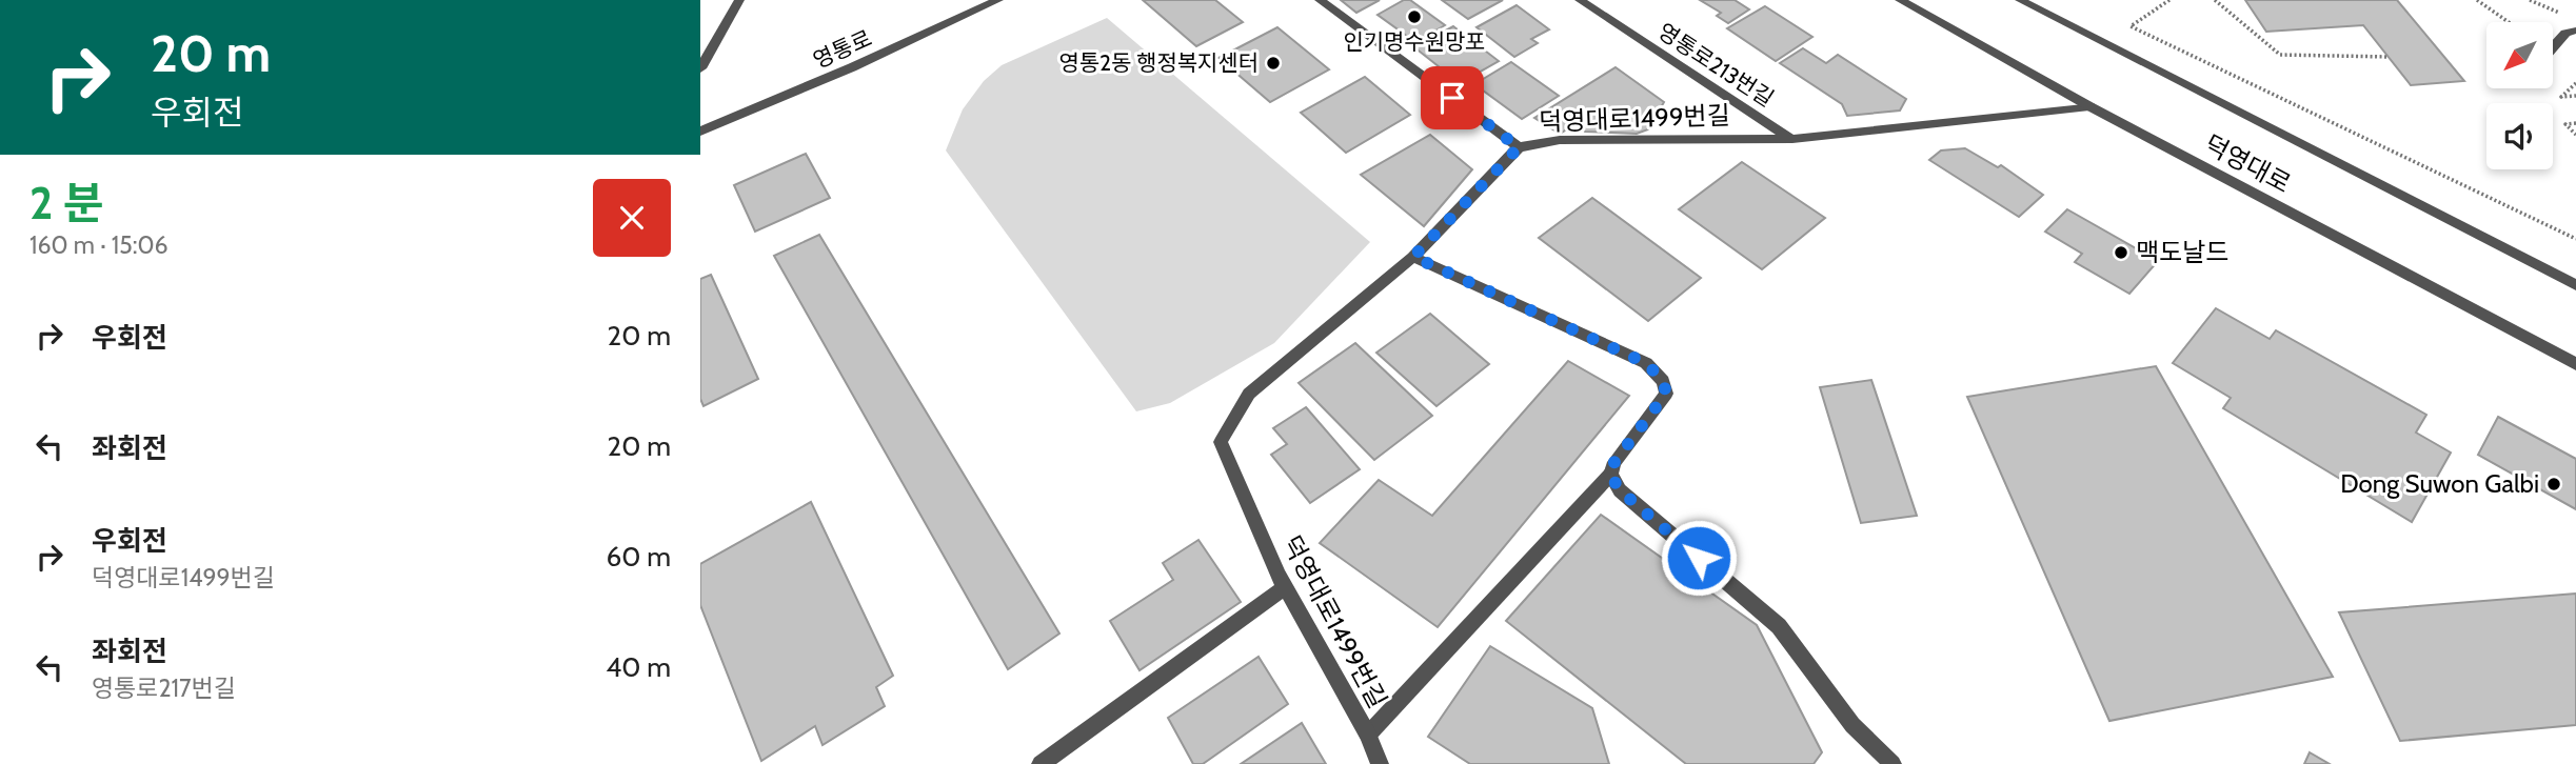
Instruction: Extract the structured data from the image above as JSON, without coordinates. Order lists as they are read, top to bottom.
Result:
{
  "streets": {
    "street": [
      "영통로",
      "영통로213번길",
      "덕영대로1499번길",
      "덕영대로"
    ]
  },
  "crossings": [
    ["영통로213번길", "덕영대로1499번길"],
    ["덕영대로1499번길", "덕영대로"]
  ],
  "places": [
    "인기명수원망포",
    "영통2동 행정복지센터",
    "맥도날드",
    "Dong Suwon Galbi"
  ],
  "north": "bottom left",
  "page": {
    "turn": ["20 m", "우회전"],
    "heading": ["2 분", "160 m · 15:06"],
    "list": [
      {
        "name": "우회전",
        "value": "20 m"
      },
      {
        "name": "좌회전",
        "value": "20 m"
      },
      {
        "name": "우회전",
        "note": "덕영대로1499번길",
        "value": "60 m"
      },
      {
        "name": "좌회전",
        "note": "영통로217번길",
        "value": "40 m"
      }
    ]
  }
}
